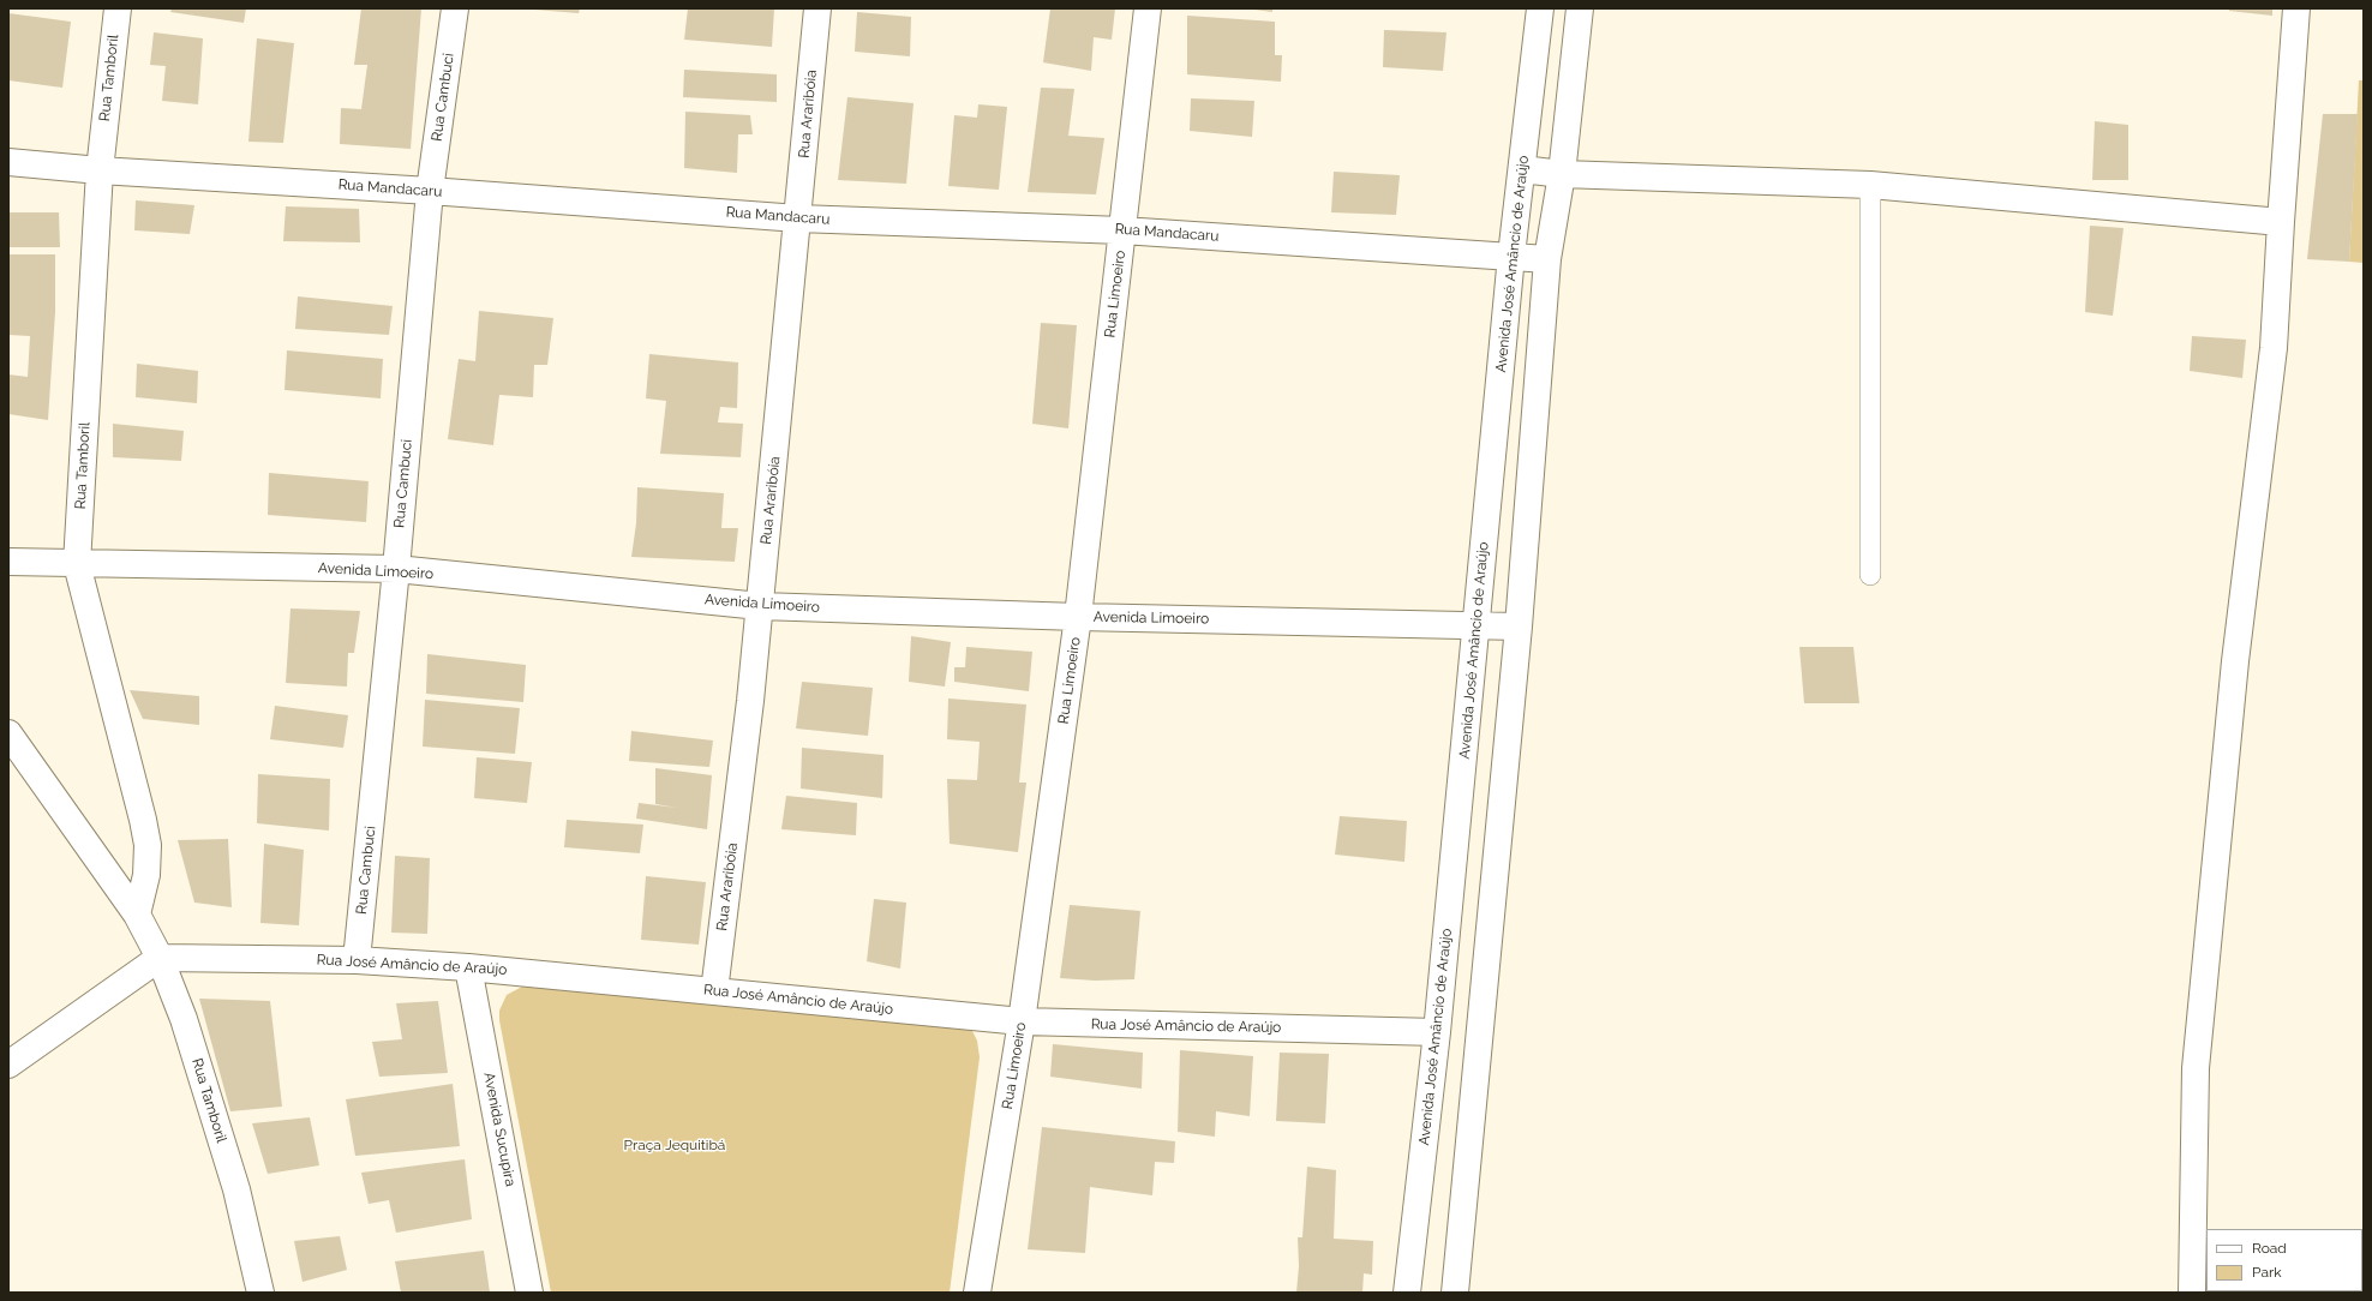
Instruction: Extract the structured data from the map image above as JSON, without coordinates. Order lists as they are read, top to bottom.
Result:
{
  "streets": {
    "street": [
      "Rua Tamboril",
      "Rua Cambuci",
      "Rua Araribóia",
      "Rua Mandacaru",
      "Avenida José Amâncio de Araújo",
      "Rua Limoeiro",
      "Avenida Limoeiro",
      "Rua José Amâncio de Araújo",
      "Avenida Sucupira"
    ]
  },
  "crossings": [
    ["Rua Tamboril", "Rua Mandacaru"],
    ["Rua Tamboril", "Avenida Limoeiro"],
    ["Rua Tamboril", "Rua José Amâncio de Araújo"],
    ["Rua Cambuci", "Rua Mandacaru"],
    ["Rua Cambuci", "Avenida Limoeiro"],
    ["Rua Cambuci", "Rua José Amâncio de Araújo"],
    ["Rua Araribóia", "Rua Mandacaru"],
    ["Rua Araribóia", "Avenida Limoeiro"],
    ["Rua Araribóia", "Rua José Amâncio de Araújo"],
    ["Rua Mandacaru", "Avenida José Amâncio de Araújo"],
    ["Rua Mandacaru", "Rua Limoeiro"],
    ["Avenida José Amâncio de Araújo", "Avenida Limoeiro"],
    ["Avenida José Amâncio de Araújo", "Rua José Amâncio de Araújo"],
    ["Rua Limoeiro", "Avenida Limoeiro"],
    ["Rua Limoeiro", "Rua José Amâncio de Araújo"],
    ["Rua José Amâncio de Araújo", "Avenida Sucupira"]
  ],
  "parks": ["Praça Jequitibá"],
  "legend": ["Road", "Park"]
}
